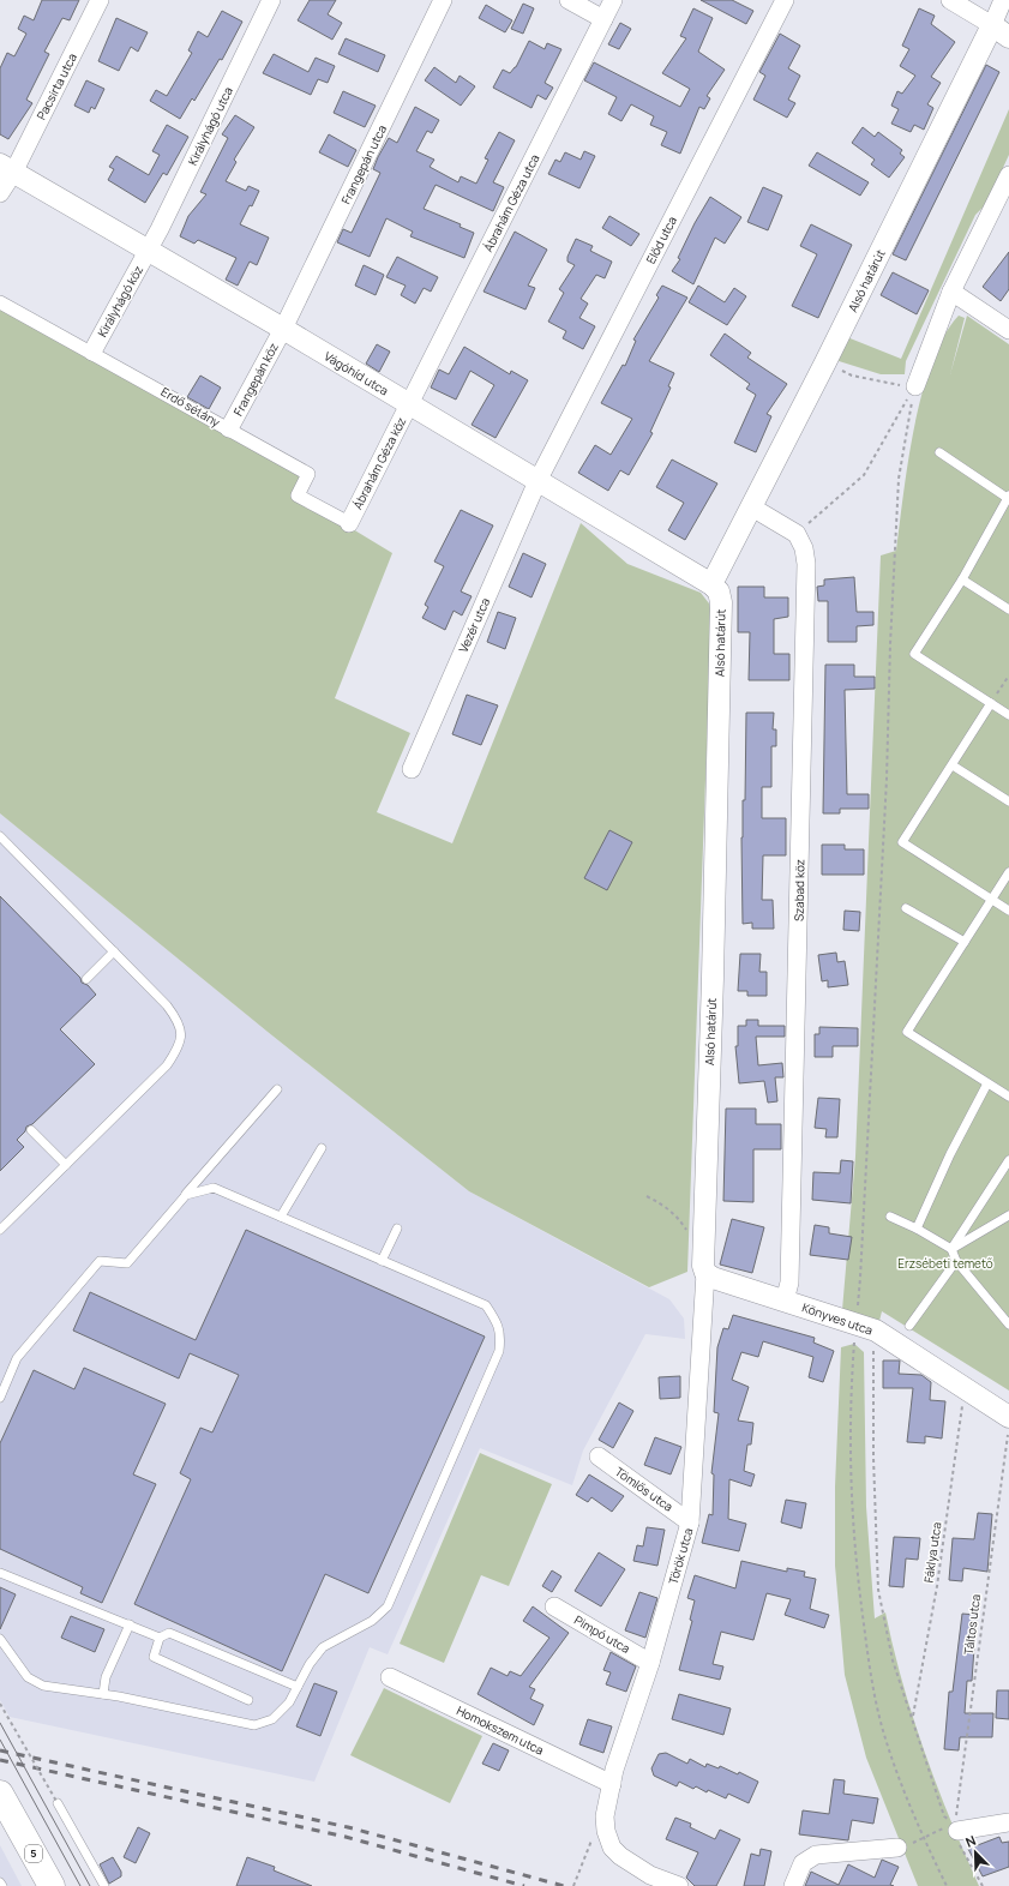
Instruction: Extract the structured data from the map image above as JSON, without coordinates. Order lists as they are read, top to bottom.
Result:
{
  "streets": {
    "main road": ["5"],
    "street": [
      "Pacsirta utca",
      "Királyhágó utca",
      "Frangepán utca",
      "Ábrahám Géza utca",
      "Előd utca",
      "Alsó határút",
      "Királyhágó köz",
      "Vágóhíd utca",
      "Frangepán köz",
      "Erdő sétány",
      "Ábrahám Géza köz",
      "Vezér utca",
      "Szabad köz",
      "Könyves utca",
      "Tömlős utca",
      "Török utca",
      "Pimpó utca",
      "Homokszem utca"
    ],
    "path": ["Fáklya utca", "Táltos utca"]
  },
  "crossings": [
    ["Pacsirta utca", "Vágóhíd utca"],
    ["Királyhágó utca", "Királyhágó köz"],
    ["Királyhágó utca", "Vágóhíd utca"],
    ["Frangepán utca", "Vágóhíd utca"],
    ["Frangepán utca", "Frangepán köz"],
    ["Ábrahám Géza utca", "Vágóhíd utca"],
    ["Ábrahám Géza utca", "Ábrahám Géza köz"],
    ["Előd utca", "Vágóhíd utca"],
    ["Előd utca", "Vezér utca"],
    ["Alsó határút", "Vágóhíd utca"],
    ["Alsó határút", "Könyves utca"],
    ["Alsó határút", "Török utca"],
    ["Királyhágó köz", "Vágóhíd utca"],
    ["Királyhágó köz", "Erdő sétány"],
    ["Vágóhíd utca", "Frangepán köz"],
    ["Vágóhíd utca", "Ábrahám Géza köz"],
    ["Vágóhíd utca", "Vezér utca"],
    ["Frangepán köz", "Erdő sétány"],
    ["Erdő sétány", "Ábrahám Géza köz"],
    ["Szabad köz", "Könyves utca"],
    ["Könyves utca", "Fáklya utca"],
    ["Könyves utca", "Török utca"],
    ["Tömlős utca", "Török utca"],
    ["Török utca", "Pimpó utca"],
    ["Török utca", "Homokszem utca"]
  ],
  "parks": ["Erzsébeti temető"],
  "north": "top left"
}
